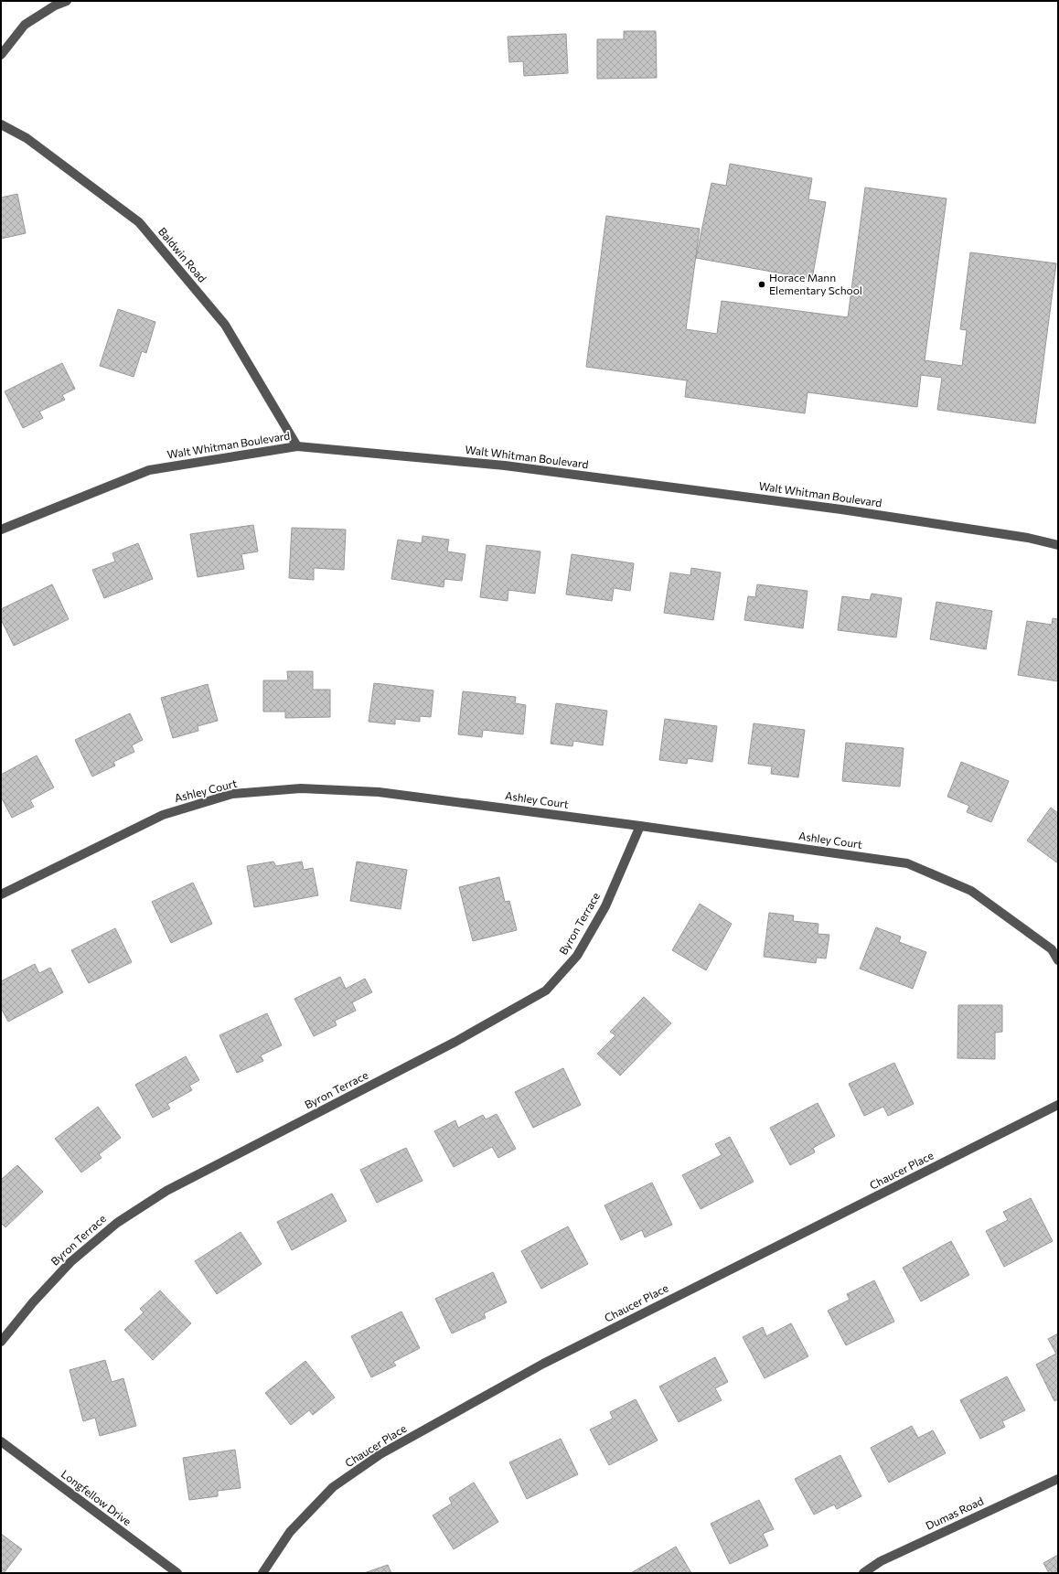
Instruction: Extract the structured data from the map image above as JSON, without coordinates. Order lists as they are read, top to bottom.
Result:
{
  "streets": {
    "street": [
      "Baldwin Road",
      "Walt Whitman Boulevard",
      "Ashley Court",
      "Byron Terrace",
      "Chaucer Place",
      "Longfellow Drive",
      "Dumas Road"
    ]
  },
  "crossings": [
    ["Baldwin Road", "Walt Whitman Boulevard"],
    ["Ashley Court", "Byron Terrace"]
  ],
  "places": ["Horace Mann Elementary School"]
}
